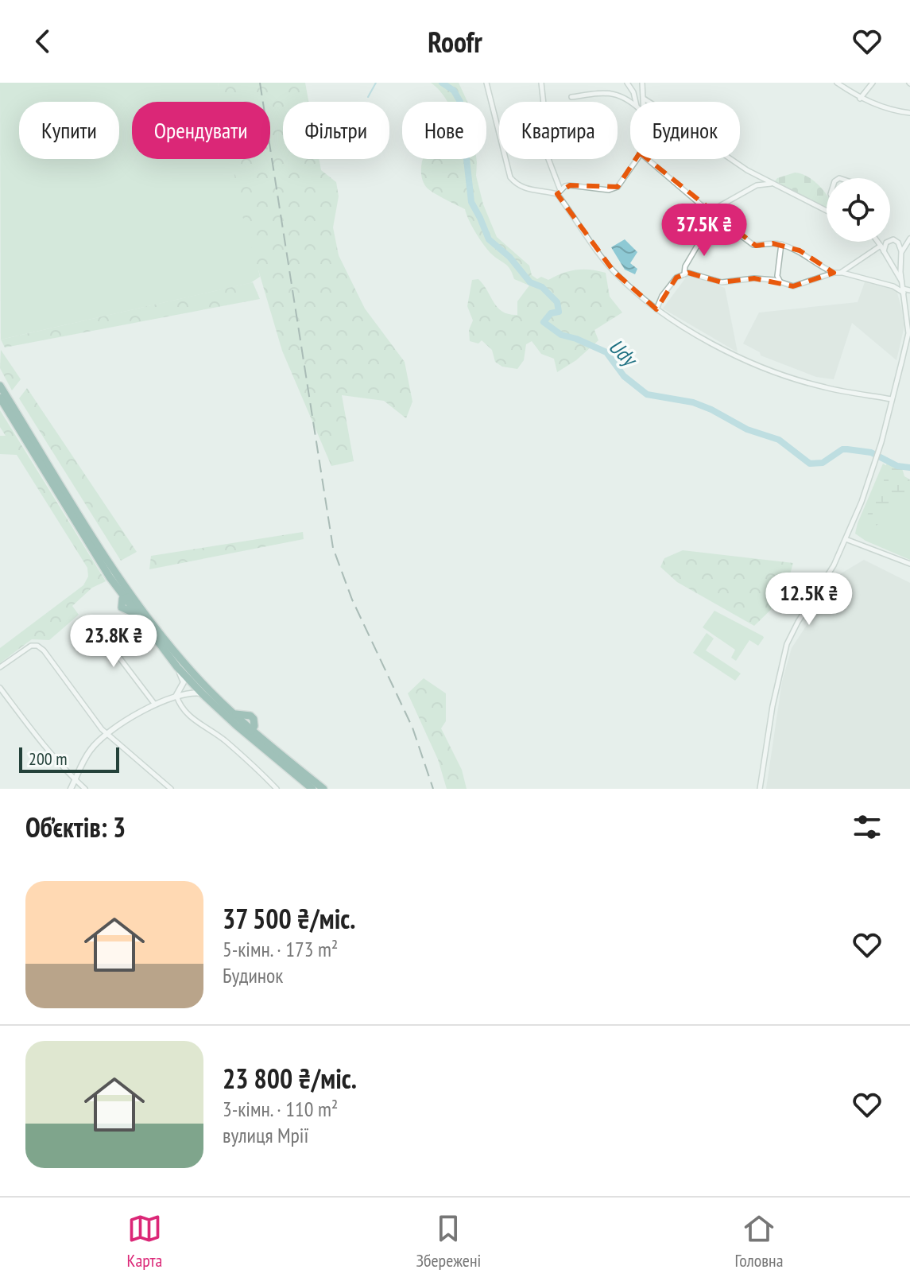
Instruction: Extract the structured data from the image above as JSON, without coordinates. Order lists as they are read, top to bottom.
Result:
{
  "water": ["Udy"],
  "scale_bar": "200 m",
  "page": {
    "header": "Roofr",
    "chip": [
      "Купити",
      "Орендувати",
      "Фільтри",
      "Нове",
      "Квартира",
      "Будинок"
    ],
    "price": ["37.5K ₴", "12.5K ₴", "23.8K ₴"],
    "scale": "200 m",
    "heading": "Об’єктів: 3",
    "list": [
      {
        "name": "37 500 ₴/міс.",
        "note": "5-кімн. · 173 m² · Будинок"
      },
      {
        "name": "23 800 ₴/міс.",
        "note": "3-кімн. · 110 m² · вулиця Мрії"
      }
    ],
    "tabs": ["Карта", "Збережені", "Головна"]
  }
}
